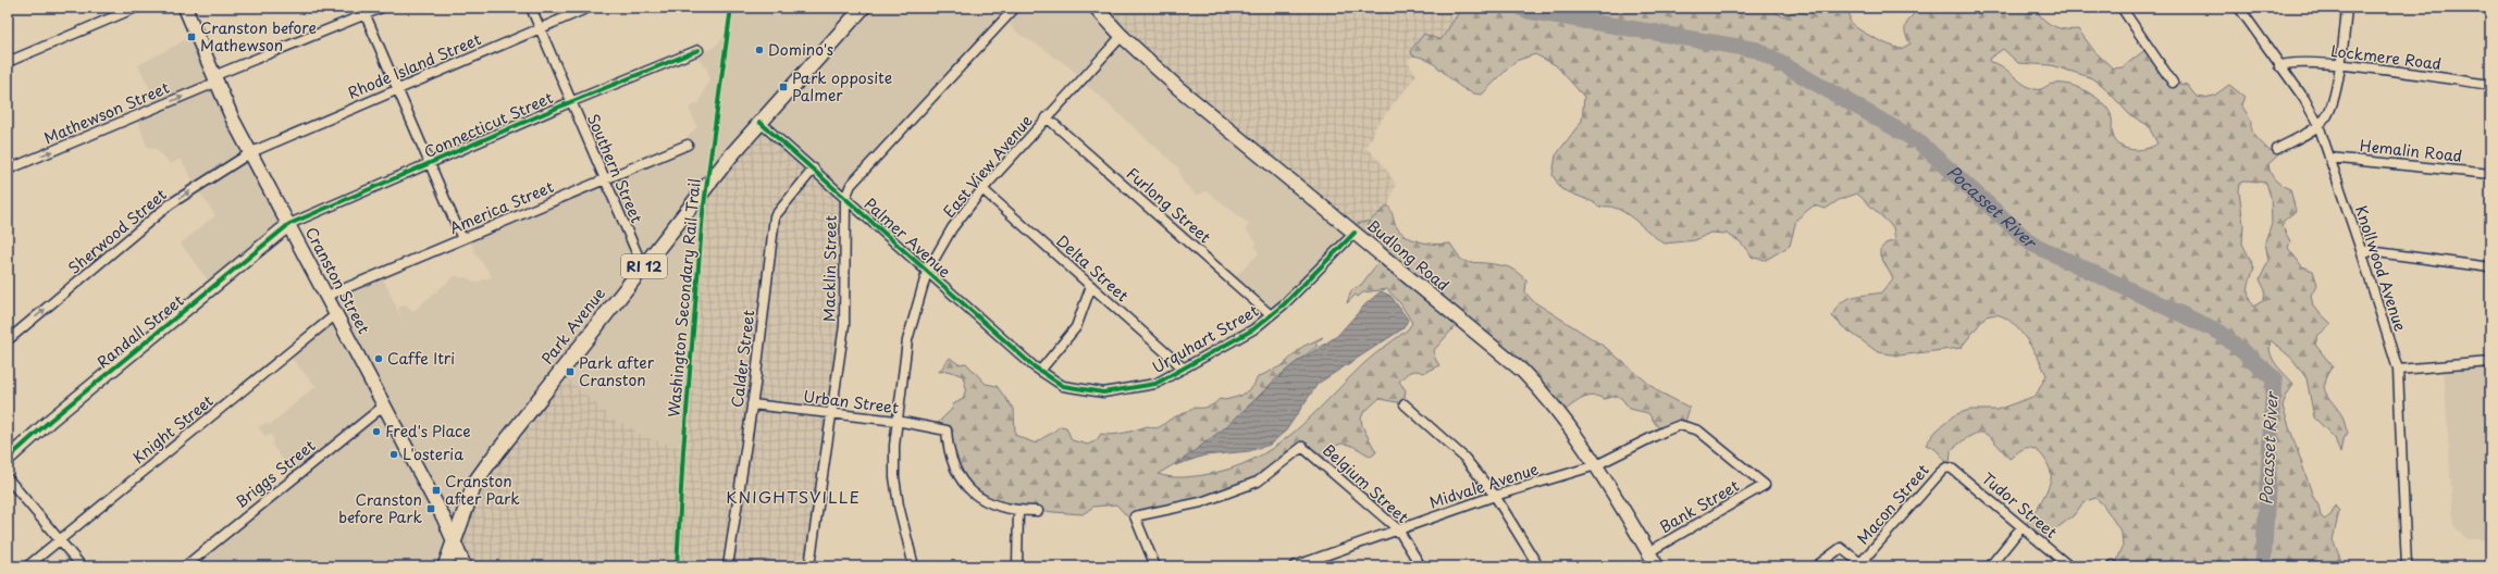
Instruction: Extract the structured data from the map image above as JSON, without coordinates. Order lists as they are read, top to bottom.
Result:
{
  "streets": {
    "main road": [
      "Budlong Road",
      "RI 12",
      "Cranston Street",
      "Park Avenue",
      "Randall Street"
    ],
    "street": [
      "Lockmere Road",
      "Rhode Island Street",
      "Mathewson Street",
      "Connecticut Street",
      "Hemalin Road",
      "East View Avenue",
      "Southern Street",
      "Furlong Street",
      "America Street",
      "Sherwood Street",
      "Palmer Avenue",
      "Macklin Street",
      "Delta Street",
      "Knollwood Avenue",
      "Urquhart Street",
      "Calder Street",
      "Urban Street",
      "Knight Street",
      "Briggs Street",
      "Belgium Street",
      "Midvale Avenue",
      "Macon Street",
      "Tudor Street",
      "Bank Street"
    ],
    "cycle path": ["Washington Secondary Rail Trail"]
  },
  "crossings": [
    ["Lockmere Road", "Knollwood Avenue"],
    ["Rhode Island Street", "Southern Street"],
    ["Rhode Island Street", "Sherwood Street"],
    ["Rhode Island Street", "Cranston Street"],
    ["Mathewson Street", "Cranston Street"],
    ["Connecticut Street", "Southern Street"],
    ["Connecticut Street", "Cranston Street"],
    ["Connecticut Street", "Randall Street"],
    ["Hemalin Road", "Knollwood Avenue"],
    ["East View Avenue", "Furlong Street"],
    ["East View Avenue", "Palmer Avenue"],
    ["East View Avenue", "Budlong Road"],
    ["East View Avenue", "Delta Street"],
    ["East View Avenue", "Urban Street"],
    ["Southern Street", "America Street"],
    ["Southern Street", "Park Avenue"],
    ["Furlong Street", "Urquhart Street"],
    ["America Street", "Cranston Street"],
    ["Sherwood Street", "Cranston Street"],
    ["Palmer Avenue", "Macklin Street"],
    ["Palmer Avenue", "Park Avenue"],
    ["Palmer Avenue", "Urquhart Street"],
    ["Palmer Avenue", "Calder Street"],
    ["Budlong Road", "Urquhart Street"],
    ["Budlong Road", "Midvale Avenue"],
    ["Budlong Road", "Bank Street"],
    ["RI 12", "Cranston Street"],
    ["RI 12", "Park Avenue"],
    ["Macklin Street", "Urban Street"],
    ["Delta Street", "Urquhart Street"],
    ["Cranston Street", "Park Avenue"],
    ["Cranston Street", "Randall Street"],
    ["Cranston Street", "Knight Street"],
    ["Cranston Street", "Briggs Street"],
    ["Calder Street", "Urban Street"],
    ["Belgium Street", "Midvale Avenue"],
    ["Midvale Avenue", "Bank Street"],
    ["Macon Street", "Tudor Street"]
  ],
  "one_way": ["Mathewson Street", "Sherwood Street"],
  "districts": ["KNIGHTSVILLE"],
  "water": ["Pocasset River"],
  "places": {
    "transit": [
      "Cranston before Mathewson",
      "Park opposite Palmer",
      "Park after Cranston",
      "Cranston after Park",
      "Cranston before Park"
    ],
    "other": [
      "Domino's",
      "Caffe Itri",
      "Fred's Place",
      "L'osteria"
    ]
  }
}
